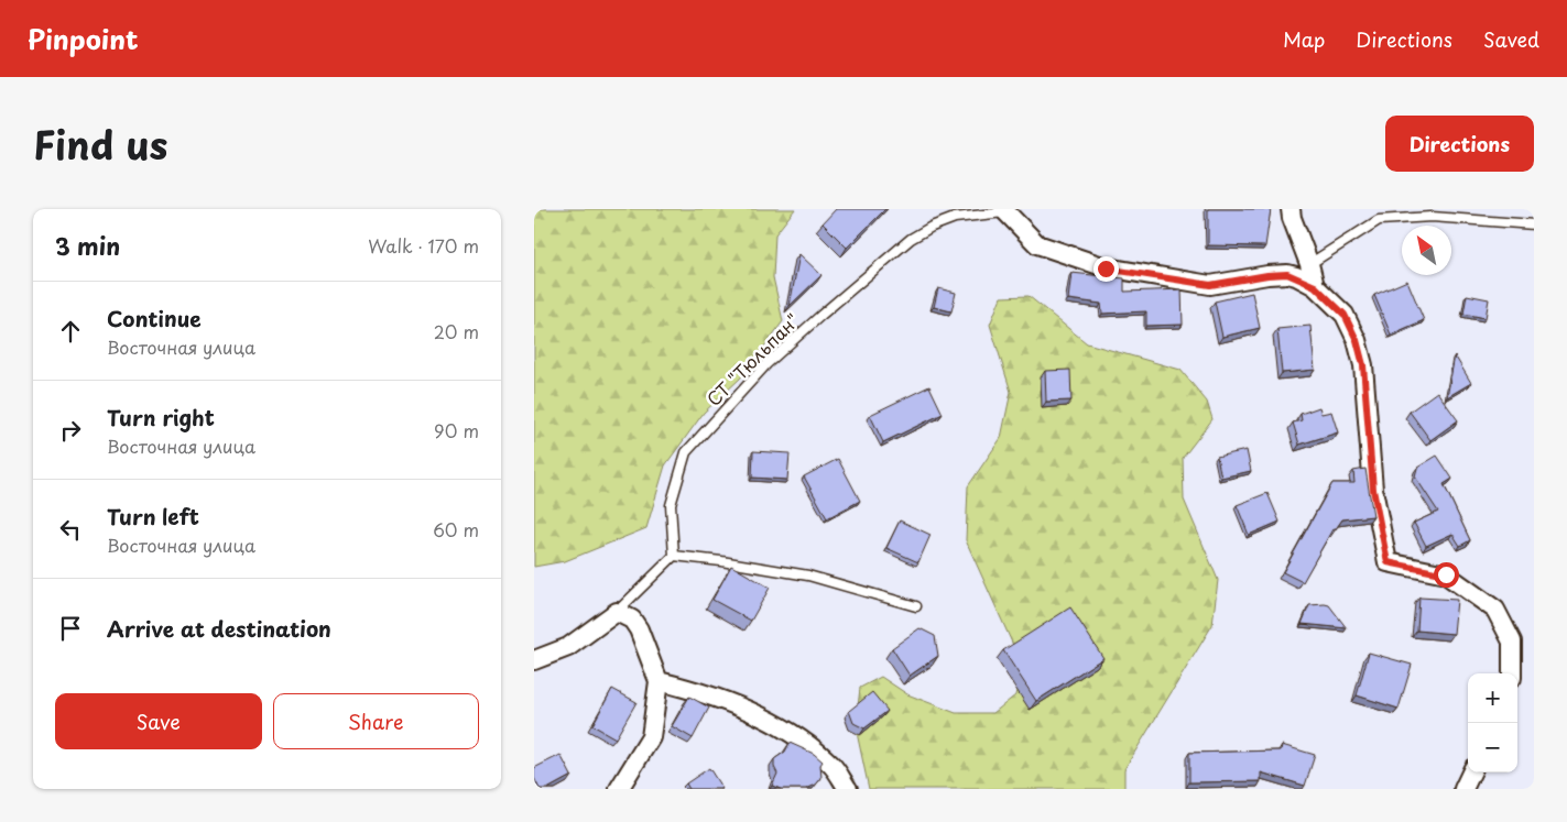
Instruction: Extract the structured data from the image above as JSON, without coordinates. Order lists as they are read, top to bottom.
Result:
{
  "streets": {
    "lane": ["СТ \"Тюльпан\""]
  },
  "north": "top left",
  "page": {
    "header": "Pinpoint",
    "nav": ["Map", "Directions", "Saved"],
    "title": "Find us",
    "buttons": [
      "Directions",
      ["Save", "Share"]
    ],
    "heading": ["3 min", "Walk · 170 m"],
    "list": [
      ["Continue", "Восточная улица", "20 m"],
      ["Turn right", "Восточная улица", "90 m"],
      ["Turn left", "Восточная улица", "60 m"],
      "Arrive at destination"
    ],
    "map_buttons": ["+", "−"]
  }
}
